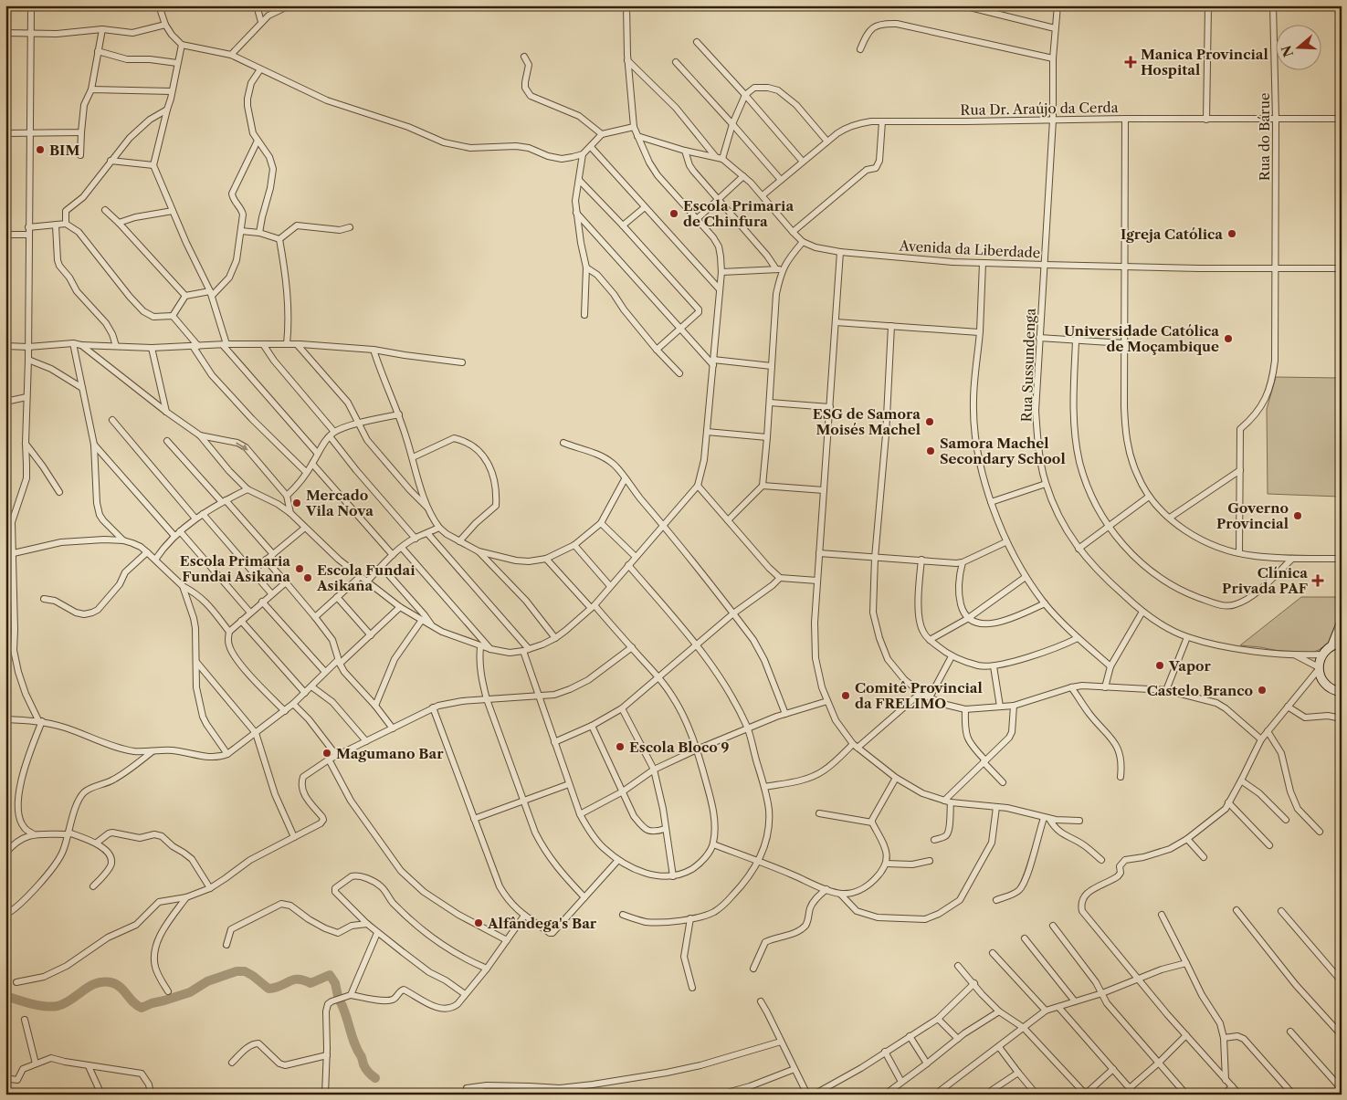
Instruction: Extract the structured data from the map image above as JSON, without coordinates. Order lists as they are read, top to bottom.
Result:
{
  "streets": {
    "street": [
      "Rua Dr. Araújo da Cerda",
      "Rua do Bárue",
      "Avenida da Liberdade",
      "Rua Sussundenga"
    ]
  },
  "crossings": [
    ["Rua Dr. Araújo da Cerda", "Rua do Bárue"],
    ["Rua Dr. Araújo da Cerda", "Avenida da Liberdade"],
    ["Rua Dr. Araújo da Cerda", "Rua Sussundenga"],
    ["Rua do Bárue", "Avenida da Liberdade"],
    ["Avenida da Liberdade", "Rua Sussundenga"]
  ],
  "places": {
    "health": ["Manica Provincial Hospital", "Clínica Privada PAF"],
    "other": [
      "BIM",
      "Escola Primaria de Chinfura",
      "Igreja Católica",
      "Universidade Católica de Moçambique",
      "ESG de Samora Moisés Machel",
      "Samora Machel Secondary School",
      "Mercado Vila Nova",
      "Governo Provincial",
      "Escola Primaria Fundai Asikana",
      "Escola Fundai Asikana",
      "Vapor",
      "Castelo Branco",
      "Comitê Provincial da FRELIMO",
      "Escola Bloco 9",
      "Magumano Bar",
      "Alfândega's Bar"
    ]
  },
  "north": "left"
}
